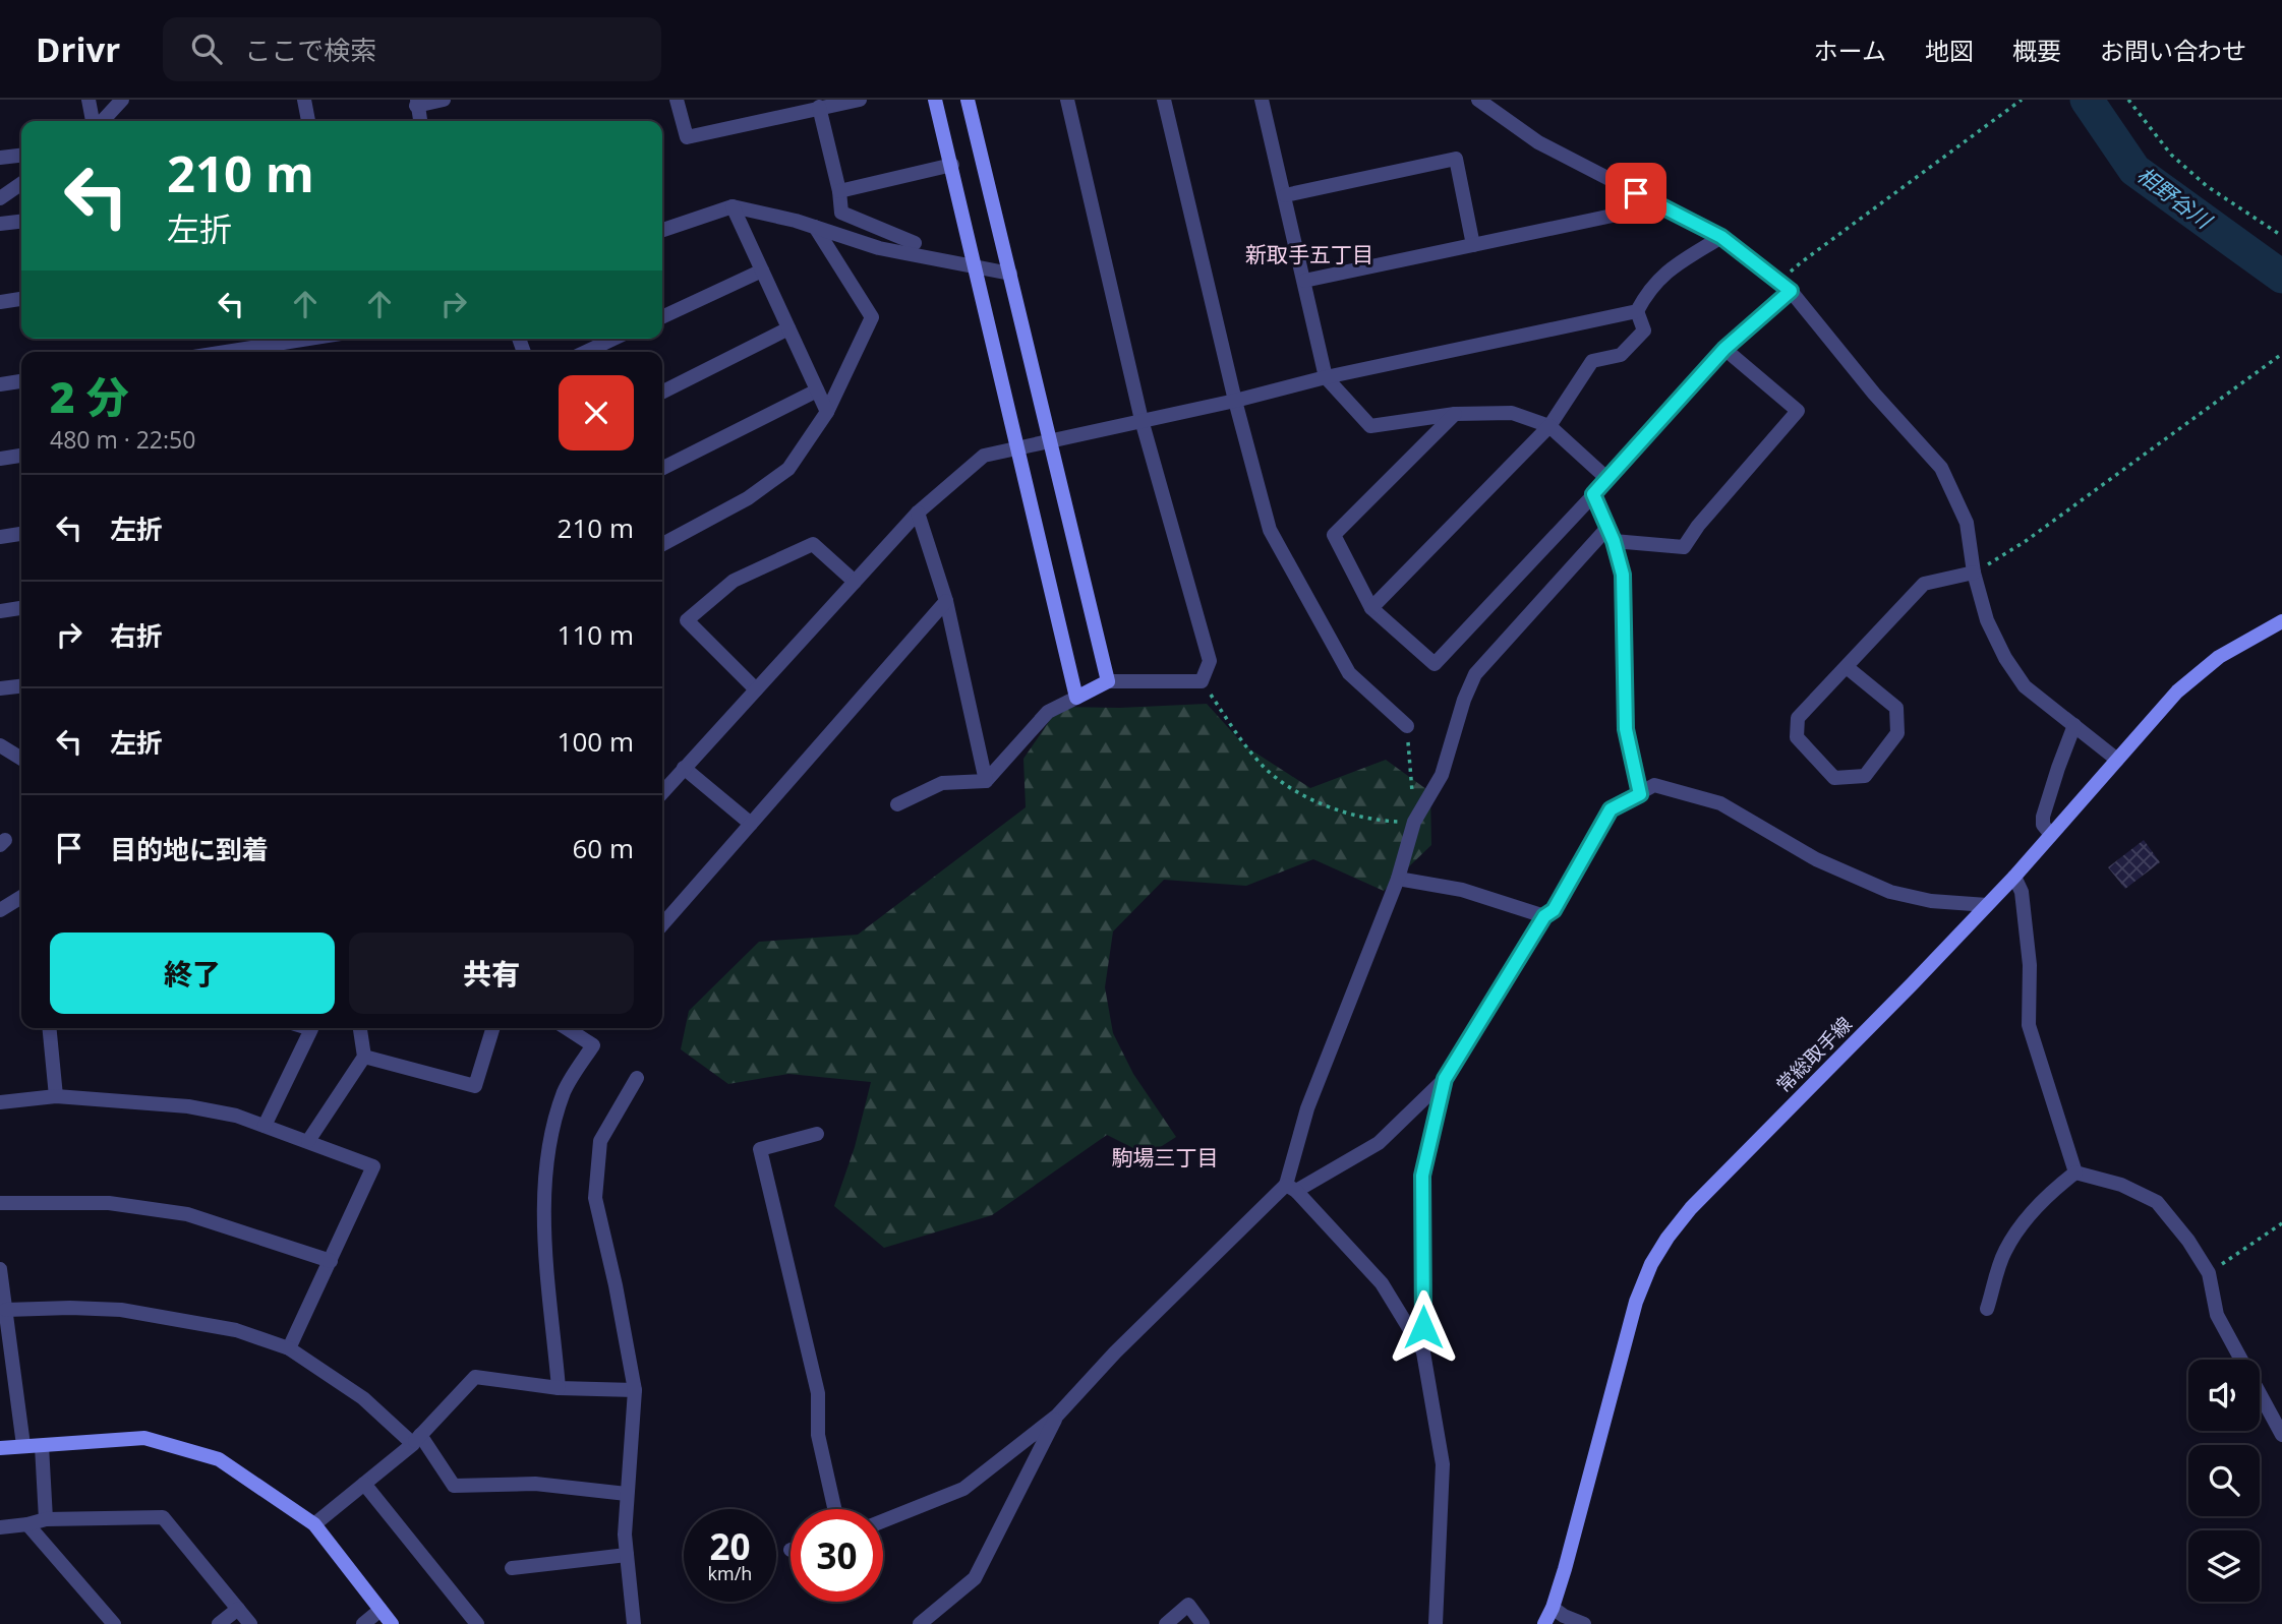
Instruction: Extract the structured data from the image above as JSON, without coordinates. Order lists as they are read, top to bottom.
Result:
{
  "streets": {
    "street": ["常総取手線"]
  },
  "districts": ["新取手五丁目", "駒場三丁目"],
  "water": ["相野谷川"],
  "page": {
    "header": "Drivr",
    "search": "ここで検索",
    "nav": [
      "ホーム",
      "地図",
      "概要",
      "お問い合わせ"
    ],
    "turn": ["210 m", "左折"],
    "heading": ["2 分", "480 m · 22:50"],
    "list": [
      {
        "name": "左折",
        "value": "210 m"
      },
      {
        "name": "右折",
        "value": "110 m"
      },
      {
        "name": "左折",
        "value": "100 m"
      },
      {
        "name": "目的地に到着",
        "value": "60 m"
      }
    ],
    "buttons": ["終了", "共有"],
    "speed": "20 km/h",
    "limit": "30"
  }
}
